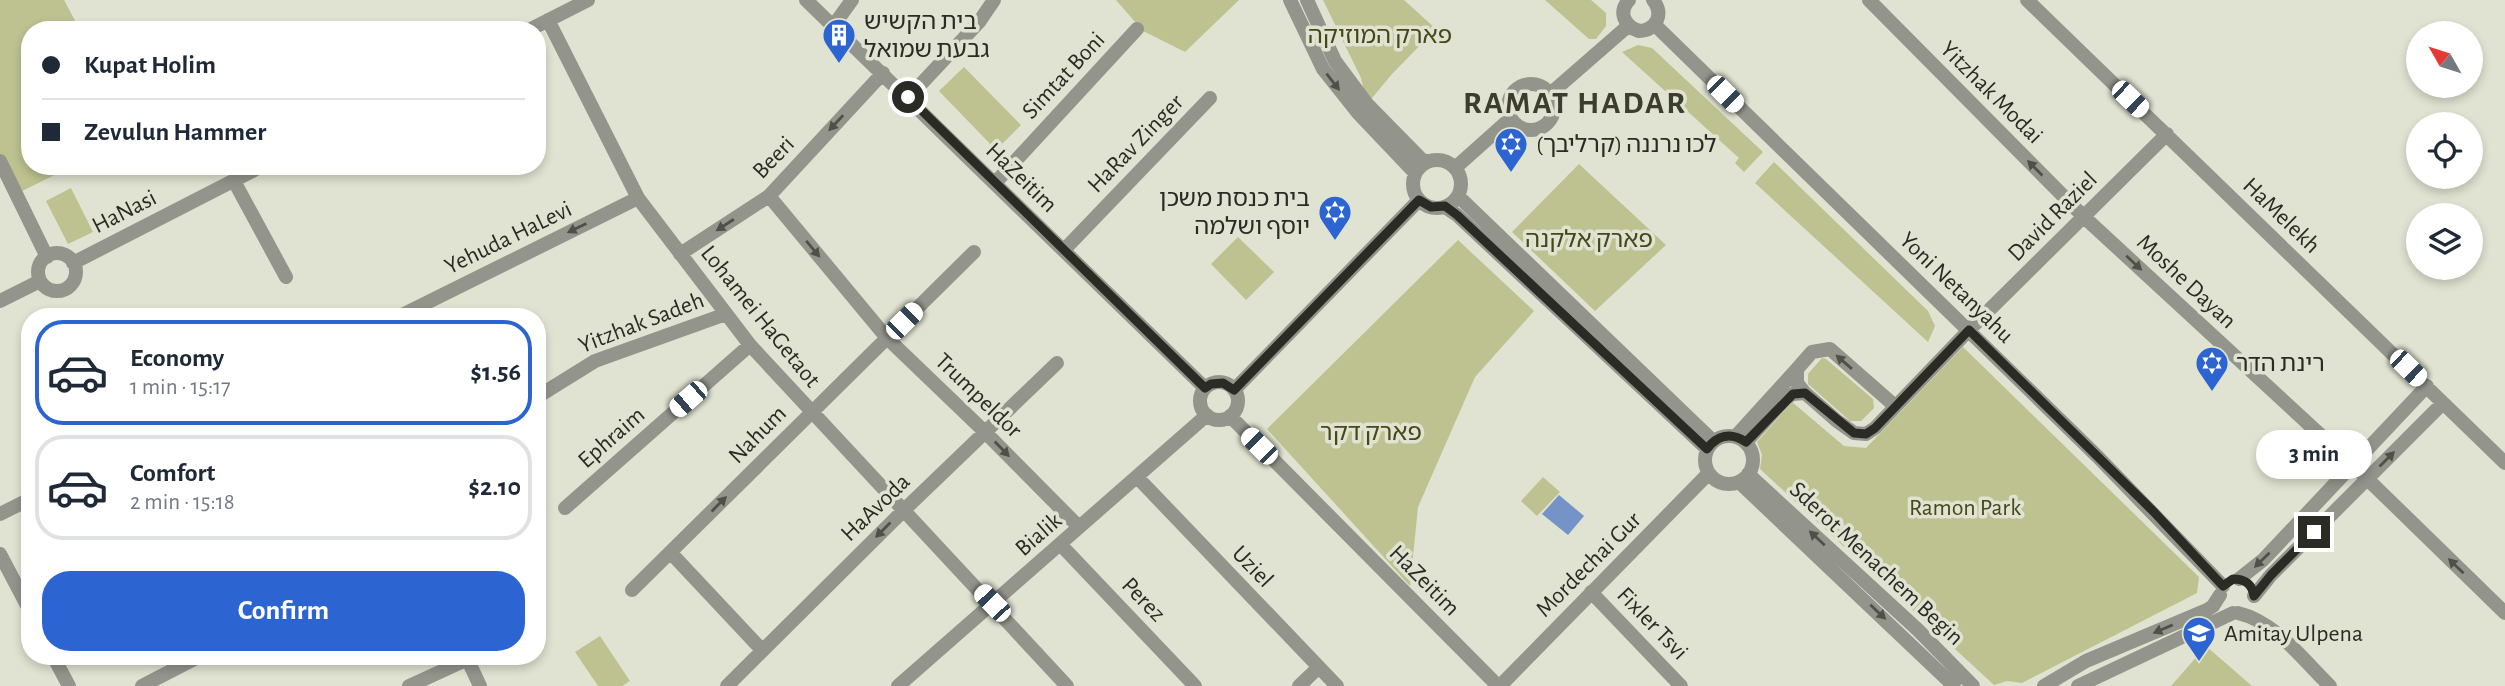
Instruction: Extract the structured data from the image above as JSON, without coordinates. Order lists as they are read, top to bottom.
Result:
{
  "streets": {
    "street": [
      "Simtat Boni",
      "Yitzhak Modai",
      "HaRav Zinger",
      "Beeri",
      "HaZeitim",
      "HaNasi",
      "HaMelekh",
      "David Raziel",
      "Yehuda HaLevi",
      "Moshe Dayan",
      "Yoni Netanyahu",
      "Lohamei HaGetaot",
      "Yitzhak Sadeh",
      "Trumpeldor",
      "Nahum",
      "Ephraim",
      "HaAvoda",
      "Bialik",
      "Sderot Menachem Begin",
      "Mordechai Gur",
      "Uziel",
      "Perez",
      "Fixler Tsvi"
    ]
  },
  "crossings": [
    ["Simtat Boni", "HaZeitim"],
    ["Yitzhak Modai", "David Raziel"],
    ["Yitzhak Modai", "Moshe Dayan"],
    ["HaRav Zinger", "HaZeitim"],
    ["Beeri", "HaZeitim"],
    ["Beeri", "Lohamei HaGetaot"],
    ["Beeri", "Trumpeldor"],
    ["HaZeitim", "Bialik"],
    ["HaZeitim", "Mordechai Gur"],
    ["HaMelekh", "David Raziel"],
    ["David Raziel", "Moshe Dayan"],
    ["David Raziel", "Yoni Netanyahu"],
    ["Yehuda HaLevi", "Lohamei HaGetaot"],
    ["Lohamei HaGetaot", "Yitzhak Sadeh"],
    ["Lohamei HaGetaot", "Nahum"],
    ["Lohamei HaGetaot", "Ephraim"],
    ["Lohamei HaGetaot", "HaAvoda"],
    ["Lohamei HaGetaot", "Bialik"],
    ["Trumpeldor", "Nahum"],
    ["Trumpeldor", "HaAvoda"],
    ["Trumpeldor", "Bialik"],
    ["Bialik", "Uziel"],
    ["Bialik", "Perez"],
    ["Sderot Menachem Begin", "Mordechai Gur"],
    ["Mordechai Gur", "Fixler Tsvi"]
  ],
  "one_way": [
    "Yitzhak Modai",
    "Beeri",
    "Yehuda HaLevi",
    "Trumpeldor",
    "Nahum",
    "HaAvoda"
  ],
  "districts": ["RAMAT HADAR"],
  "parks": [
    "פארק המוזיקה",
    "פארק אלקנה",
    "פארק דקר",
    "Ramon Park"
  ],
  "places": {
    "building": ["בית הקשיש גבעת שמואל"],
    "synagogue": ["לכו נרננה (קרליבך)", "בית כנסת משכן יוסף ושלמה", "רינת הדר"],
    "school or university": ["Amitay Ulpena"]
  },
  "north": "top left",
  "page": {
    "banner": ["Kupat Holim", "Zevulun Hammer"],
    "list": [
      {
        "name": "Economy",
        "note": "1 min · 15:17",
        "value": "$1.56"
      },
      {
        "name": "Comfort",
        "note": "2 min · 15:18",
        "value": "$2.10"
      }
    ],
    "bubble": "3 min",
    "buttons": "Confirm"
  }
}
